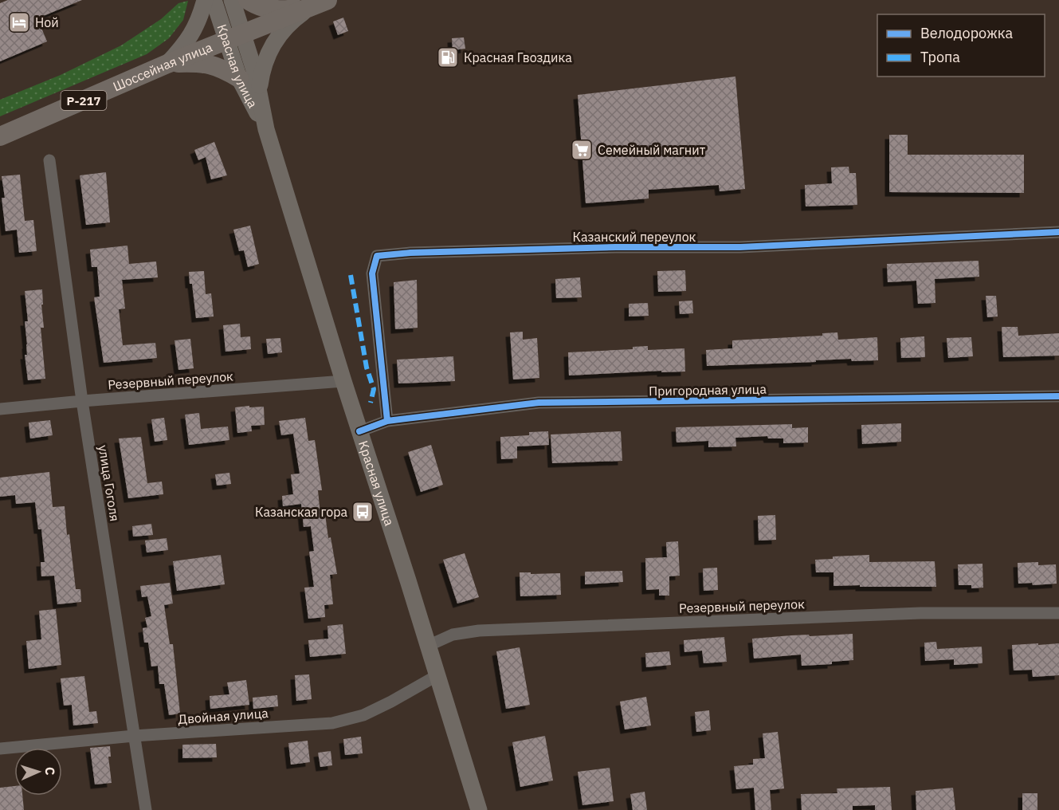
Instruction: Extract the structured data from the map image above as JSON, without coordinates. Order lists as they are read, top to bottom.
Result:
{
  "streets": {
    "highway": ["Шоссейная улица", "Р-217"],
    "main road": ["Красная улица"],
    "street": [
      "Казанский переулок",
      "Резервный переулок",
      "Пригородная улица",
      "улица Гоголя",
      "Двойная улица"
    ]
  },
  "crossings": [
    ["Красная улица", "Шоссейная улица"],
    ["Красная улица", "Резервный переулок"],
    ["Красная улица", "Пригородная улица"],
    ["Красная улица", "Двойная улица"],
    ["Казанский переулок", "Пригородная улица"],
    ["Резервный переулок", "улица Гоголя"],
    ["улица Гоголя", "Двойная улица"]
  ],
  "places": {
    "hotel": ["Ной"],
    "fuel station": ["Красная Гвоздика"],
    "supermarket": ["Семейный магнит"],
    "bus stop": ["Казанская гора"]
  },
  "legend": ["Велодорожка", "Тропа"],
  "north": "right"
}
